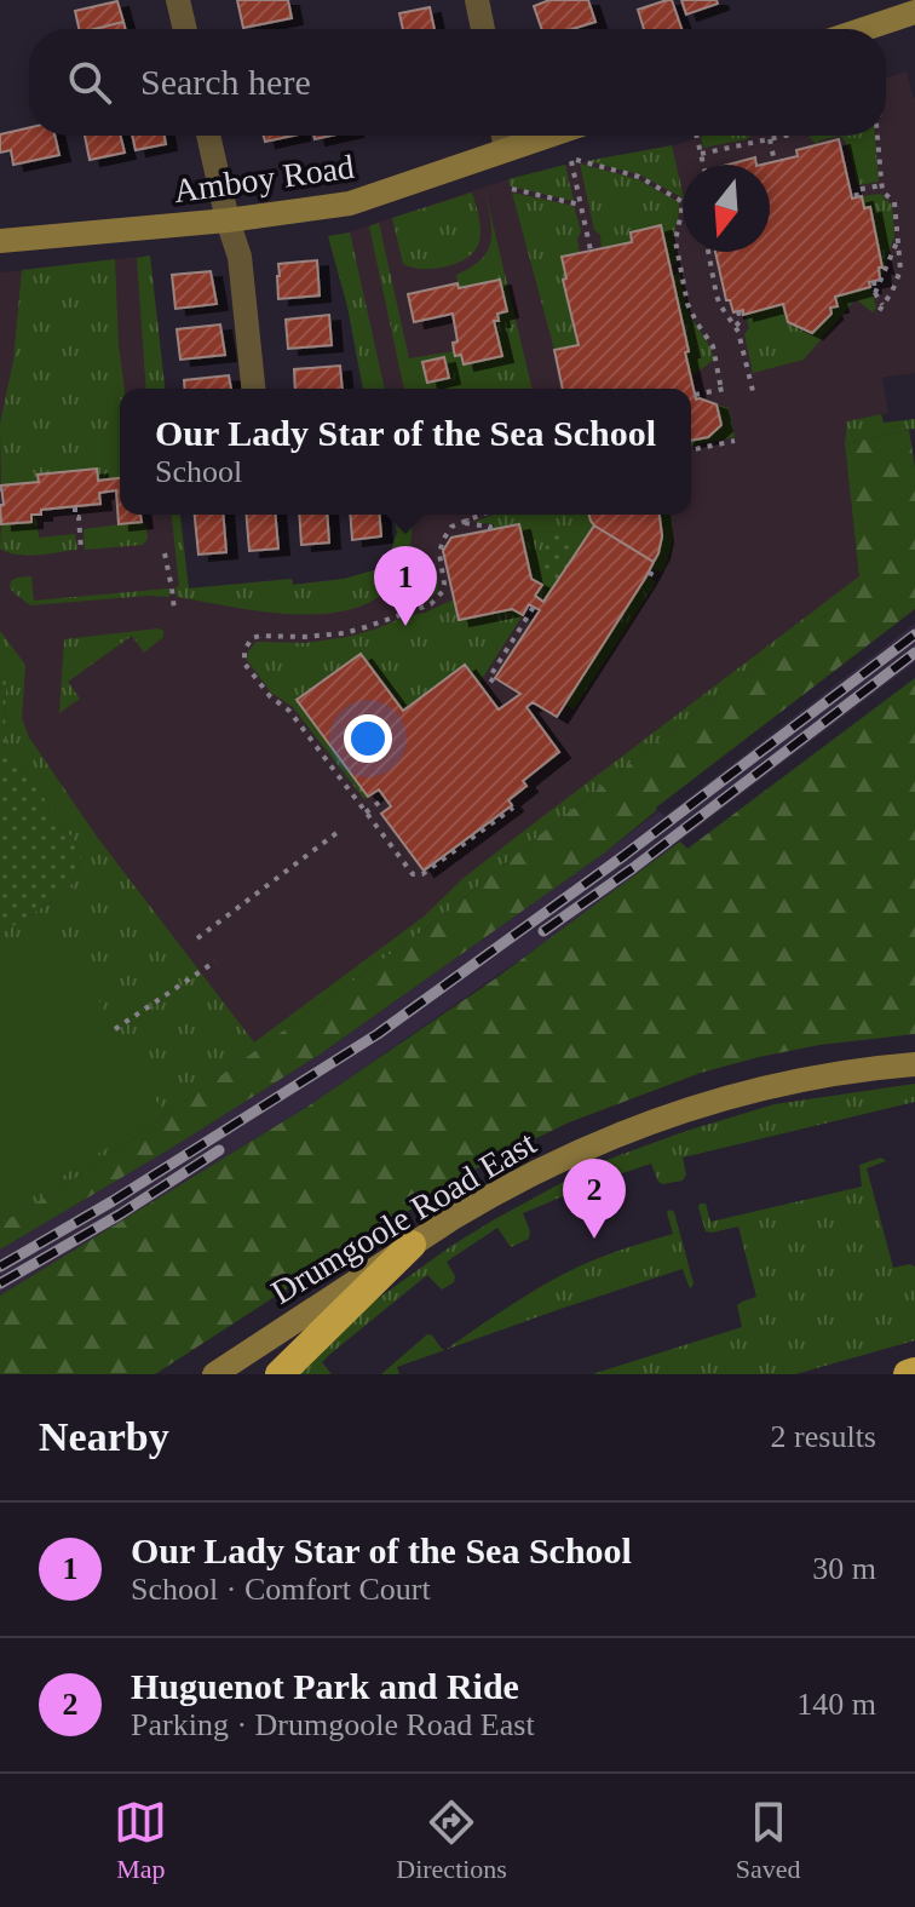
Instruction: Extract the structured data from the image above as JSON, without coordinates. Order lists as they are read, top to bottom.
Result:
{
  "streets": {
    "main road": ["Amboy Road", "Drumgoole Road East"]
  },
  "north": "bottom",
  "page": {
    "search": "Search here",
    "popup": ["Our Lady Star of the Sea School", "School"],
    "pins": ["1", "2"],
    "heading": ["Nearby", "2 results"],
    "list": [
      {
        "mark": "1",
        "name": "Our Lady Star of the Sea School",
        "note": "School · Comfort Court",
        "value": "30 m"
      },
      {
        "mark": "2",
        "name": "Huguenot Park and Ride",
        "note": "Parking · Drumgoole Road East",
        "value": "140 m"
      }
    ],
    "nav": ["Map", "Directions", "Saved"]
  }
}
